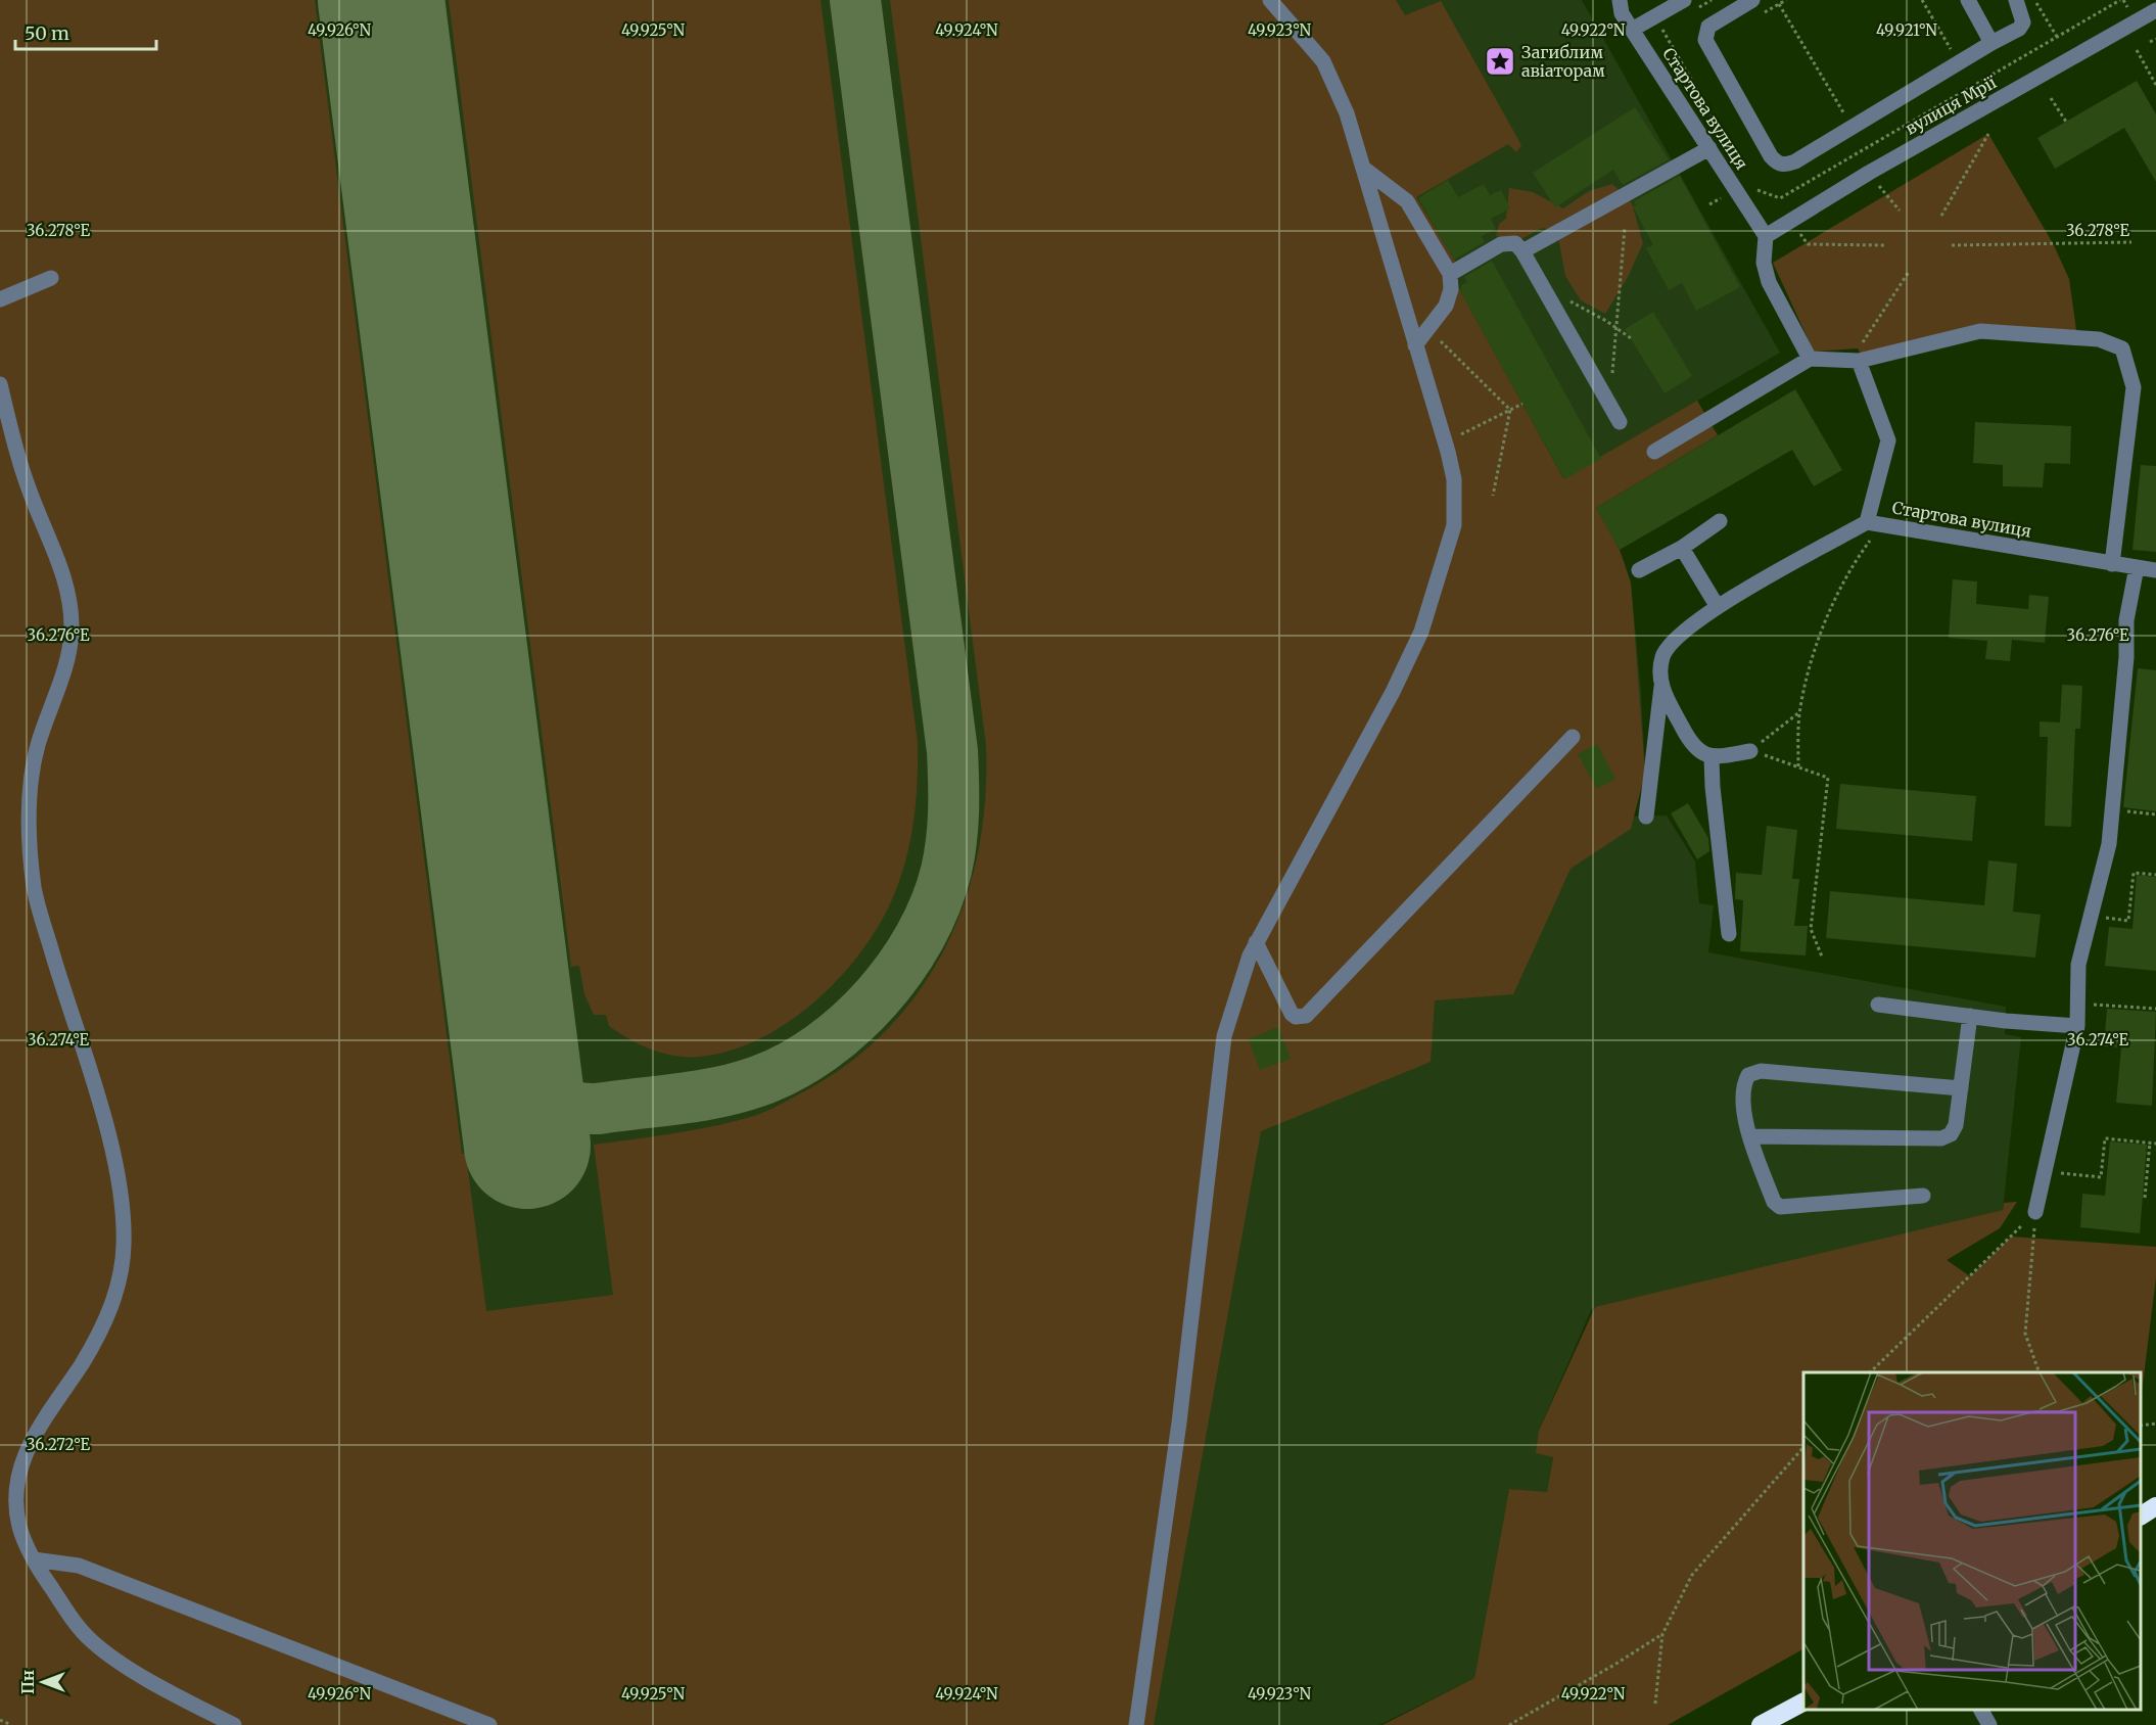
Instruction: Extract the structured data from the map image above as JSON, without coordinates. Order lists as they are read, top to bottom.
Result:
{
  "streets": {
    "street": ["вулиця Мрії", "Стартова вулиця"]
  },
  "crossings": [
    ["вулиця Мрії", "Стартова вулиця"]
  ],
  "places": {
    "place": ["Загиблим авіаторам"]
  },
  "scale_bar": "50 m",
  "north": "left",
  "coordinates": [
    "49.926°N",
    "49.925°N",
    "49.924°N",
    "49.923°N",
    "49.922°N",
    "49.921°N",
    "36.278°E",
    "36.276°E",
    "36.274°E",
    "36.272°E"
  ]
}
